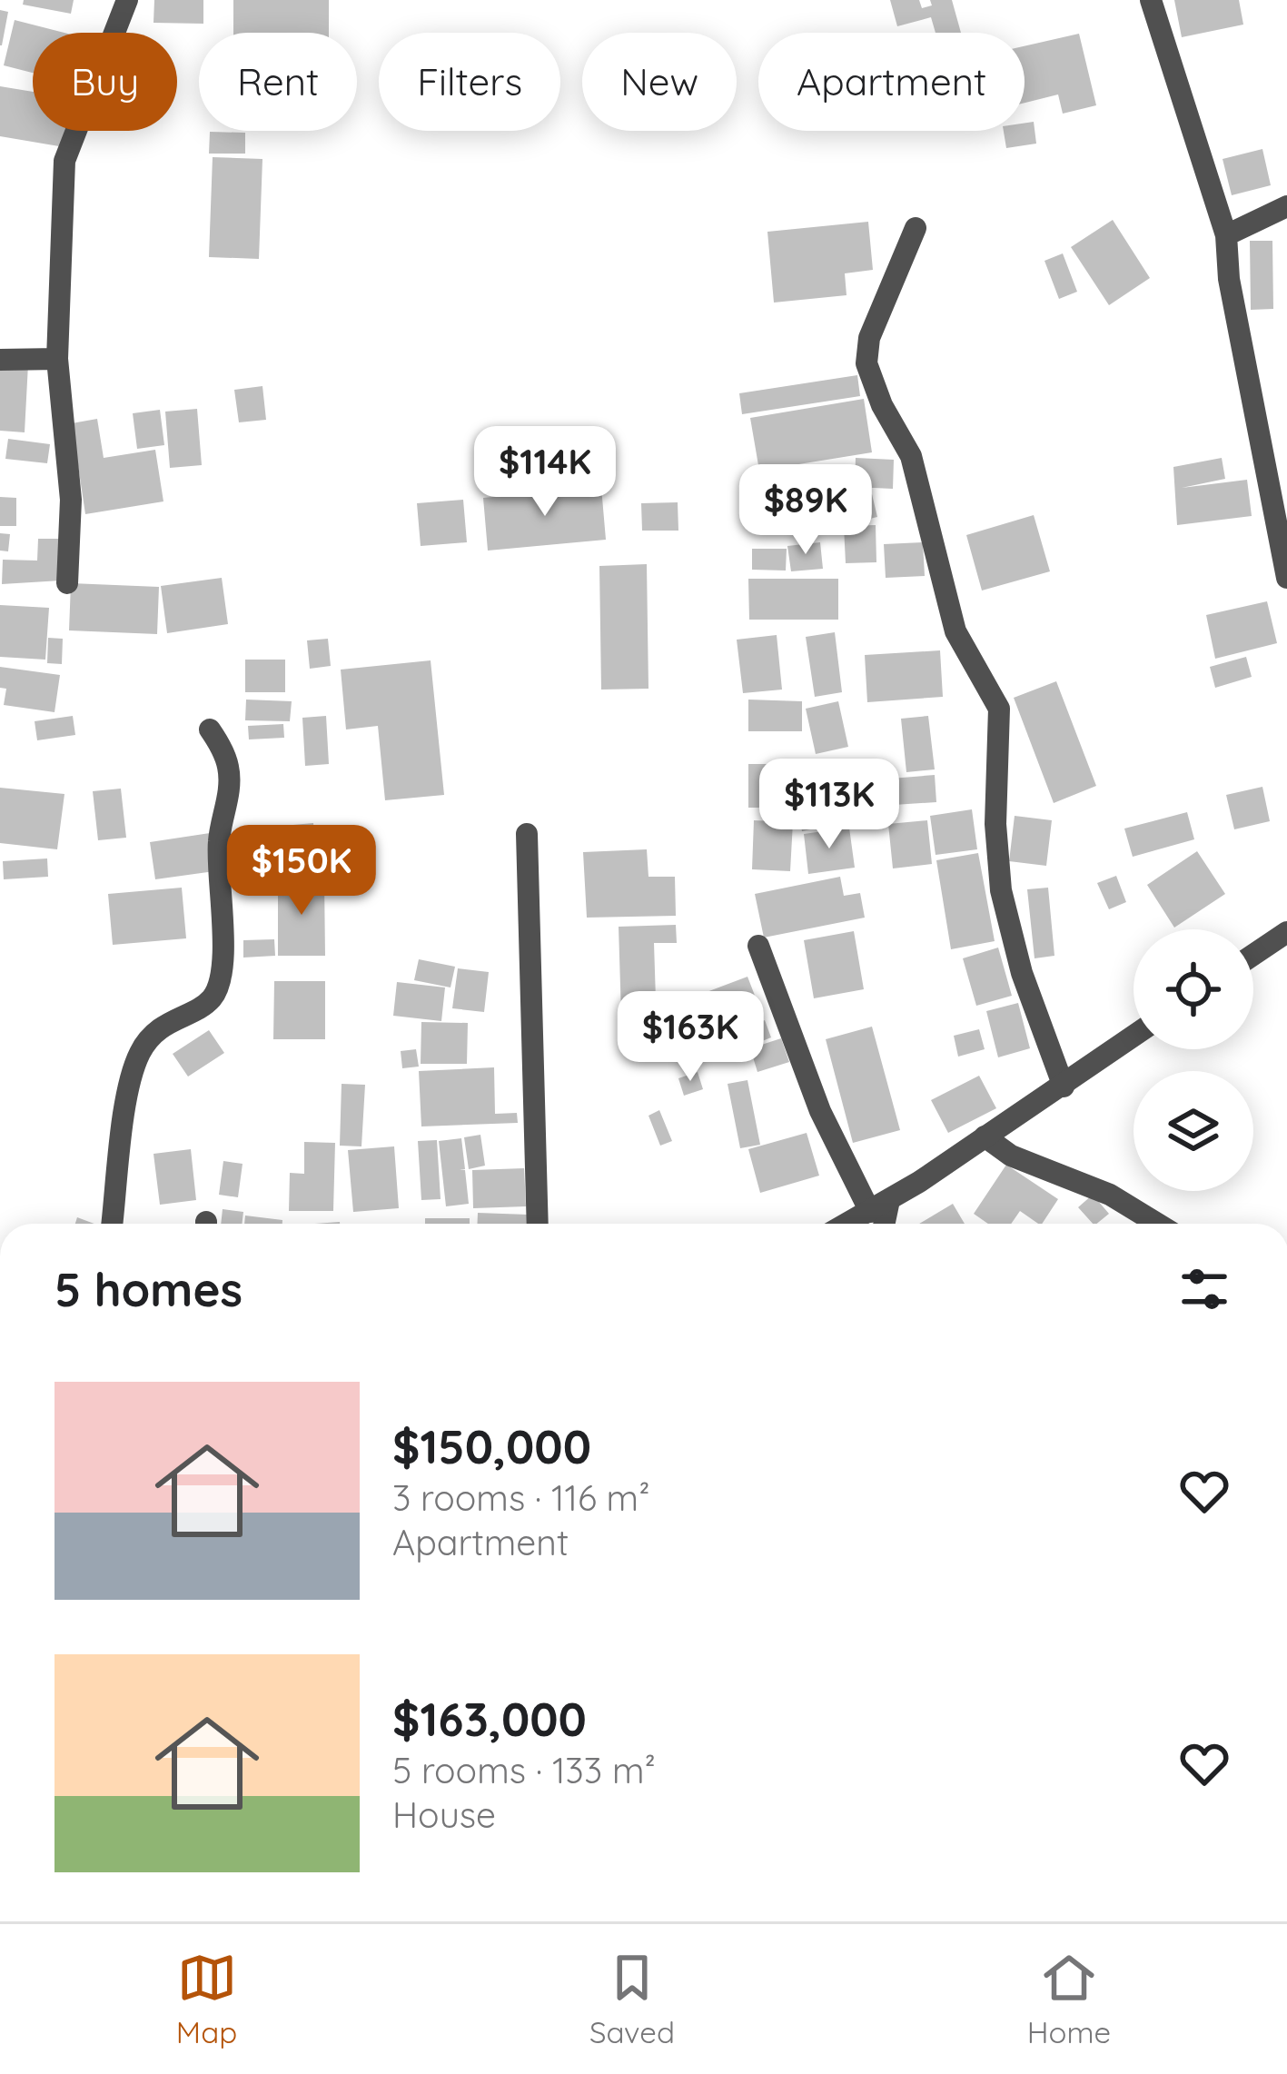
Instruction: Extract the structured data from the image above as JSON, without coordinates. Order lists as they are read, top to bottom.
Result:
{
  "page": {
    "chip": [
      "Buy",
      "Rent",
      "Filters",
      "New",
      "Apartment"
    ],
    "price": [
      "$114K",
      "$89K",
      "$113K",
      "$150K",
      "$163K"
    ],
    "heading": "5 homes",
    "list": [
      {
        "name": "$150,000",
        "note": "3 rooms · 116 m² · Apartment"
      },
      {
        "name": "$163,000",
        "note": "5 rooms · 133 m² · House"
      }
    ],
    "tabs": ["Map", "Saved", "Home"]
  }
}
